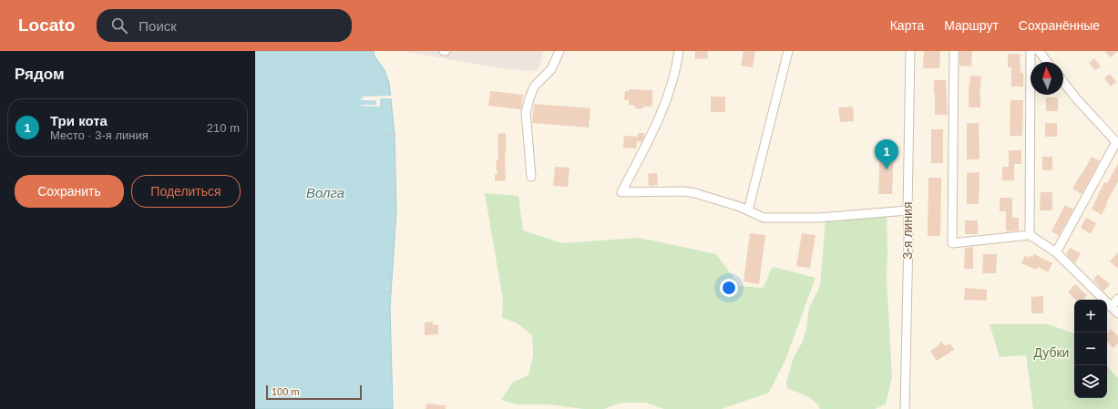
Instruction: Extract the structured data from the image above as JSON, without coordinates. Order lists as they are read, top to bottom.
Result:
{
  "streets": {
    "street": ["3-я линия"]
  },
  "water": ["Волга"],
  "parks": ["Дубки"],
  "scale_bar": "100 m",
  "north": "top",
  "page": {
    "header": "Locato",
    "search": "Поиск",
    "nav": ["Карта", "Маршрут", "Сохранённые"],
    "heading": "Рядом",
    "list": [
      {
        "mark": "1",
        "name": "Три кота",
        "note": "Место · 3-я линия",
        "value": "210 m"
      }
    ],
    "pins": "1",
    "buttons": ["Сохранить", "Поделиться"],
    "map_buttons": ["+", "−"],
    "scale": "100 m"
  }
}
